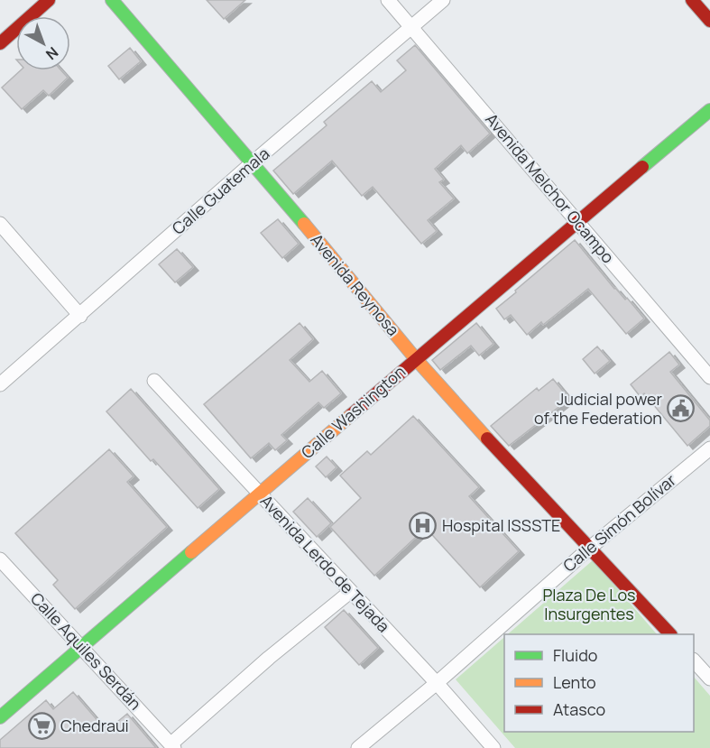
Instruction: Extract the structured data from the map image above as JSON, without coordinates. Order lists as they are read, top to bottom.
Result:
{
  "streets": {
    "street": [
      "Avenida Melchor Ocampo",
      "Calle Guatemala",
      "Avenida Reynosa",
      "Calle Washington",
      "Calle Simón Bolívar",
      "Avenida Lerdo de Tejada",
      "Calle Aquiles Serdán"
    ]
  },
  "crossings": [
    ["Avenida Melchor Ocampo", "Calle Guatemala"],
    ["Avenida Melchor Ocampo", "Calle Washington"],
    ["Calle Guatemala", "Avenida Reynosa"],
    ["Avenida Reynosa", "Calle Washington"],
    ["Avenida Reynosa", "Calle Simón Bolívar"],
    ["Calle Washington", "Avenida Lerdo de Tejada"],
    ["Calle Washington", "Calle Aquiles Serdán"],
    ["Calle Simón Bolívar", "Avenida Lerdo de Tejada"],
    ["Avenida Lerdo de Tejada", "Calle Aquiles Serdán"]
  ],
  "parks": ["Plaza De Los Insurgentes"],
  "places": {
    "public building": ["Judicial power of the Federation"],
    "hospital": ["Hospital ISSSTE"],
    "supermarket": ["Chedraui"]
  },
  "legend": ["Fluido", "Lento", "Atasco"],
  "north": "bottom right"
}
